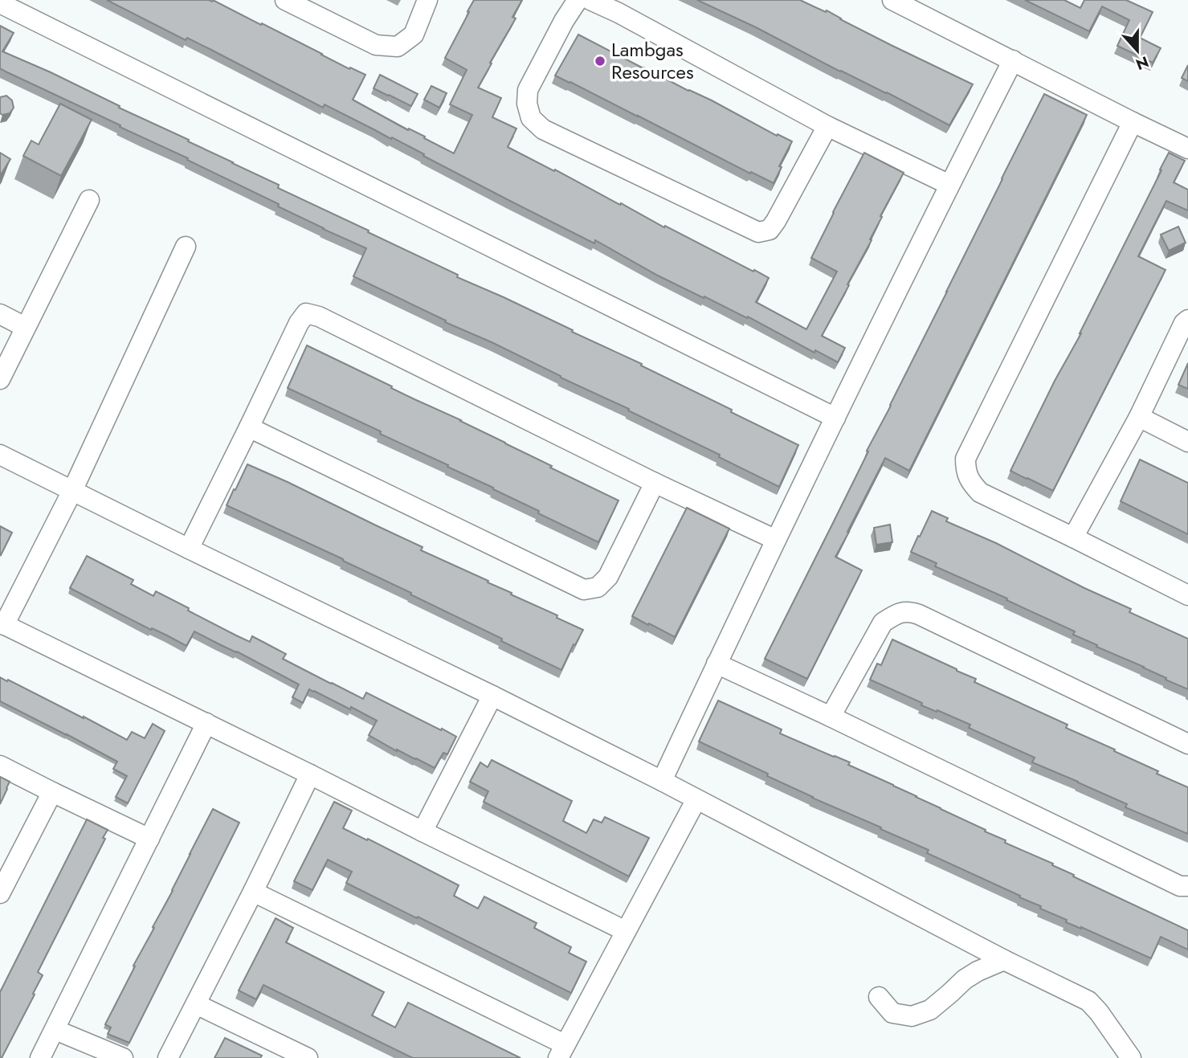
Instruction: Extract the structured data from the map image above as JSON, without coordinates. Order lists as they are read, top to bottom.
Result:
{
  "places": ["Lambgas Resources"],
  "north": "bottom"
}
